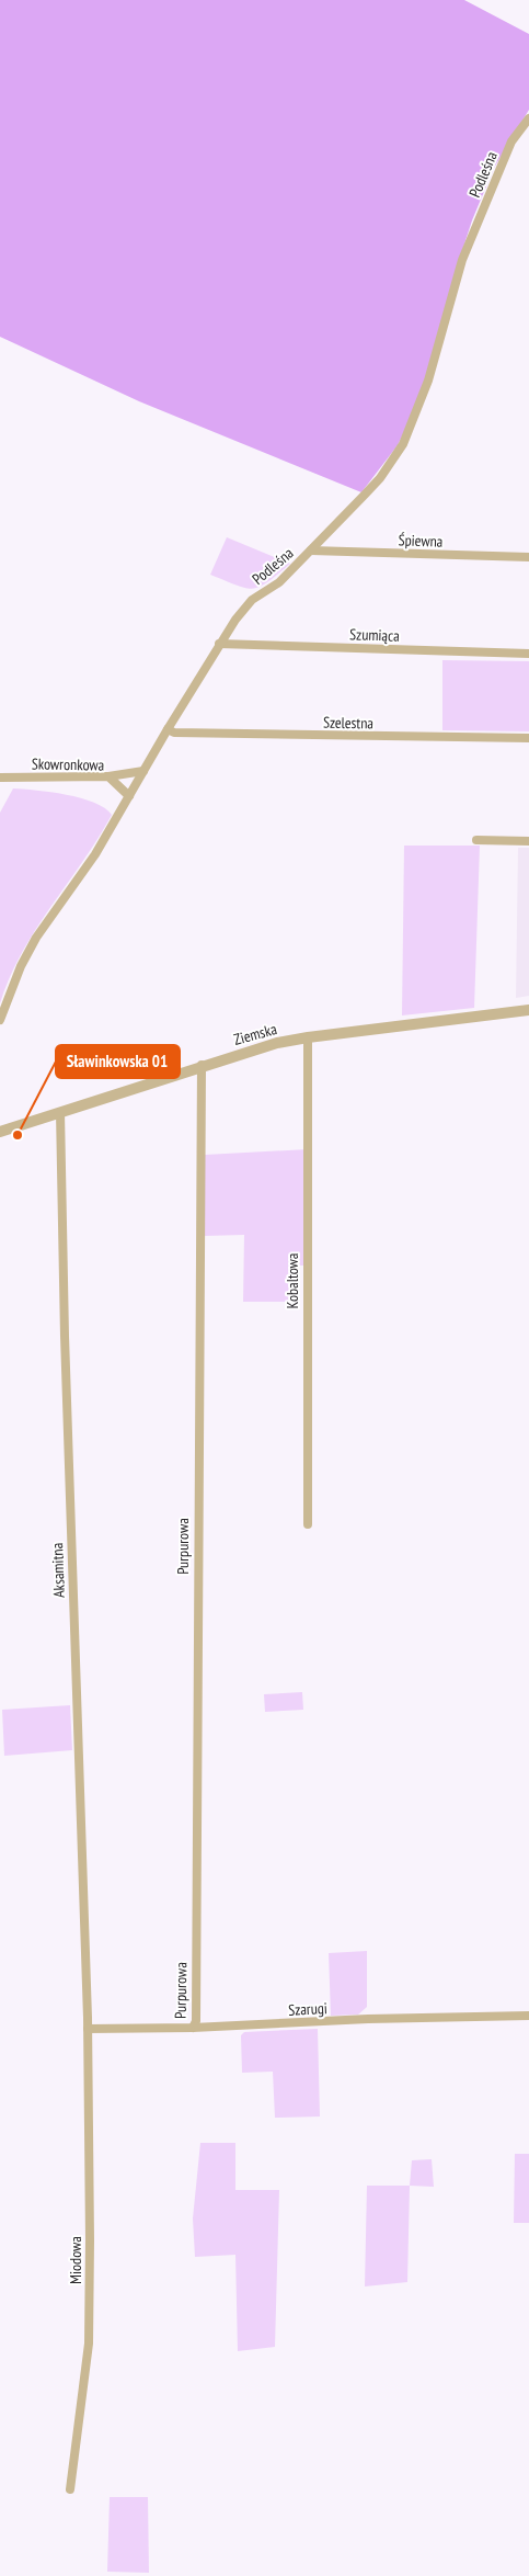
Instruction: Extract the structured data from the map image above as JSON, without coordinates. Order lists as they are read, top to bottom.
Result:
{
  "streets": {
    "street": [
      "Podleśna",
      "Śpiewna",
      "Szumiąca",
      "Szelestna",
      "Skowronkowa",
      "Ziemska",
      "Kobaltowa",
      "Purpurowa",
      "Aksamitna",
      "Szarugi",
      "Miodowa"
    ]
  },
  "crossings": [
    ["Podleśna", "Śpiewna"],
    ["Podleśna", "Szumiąca"],
    ["Podleśna", "Szelestna"],
    ["Podleśna", "Skowronkowa"],
    ["Ziemska", "Kobaltowa"],
    ["Ziemska", "Purpurowa"],
    ["Ziemska", "Aksamitna"],
    ["Purpurowa", "Szarugi"],
    ["Aksamitna", "Szarugi"],
    ["Aksamitna", "Miodowa"],
    ["Szarugi", "Miodowa"]
  ],
  "places": ["Sławinkowska 01"]
}
